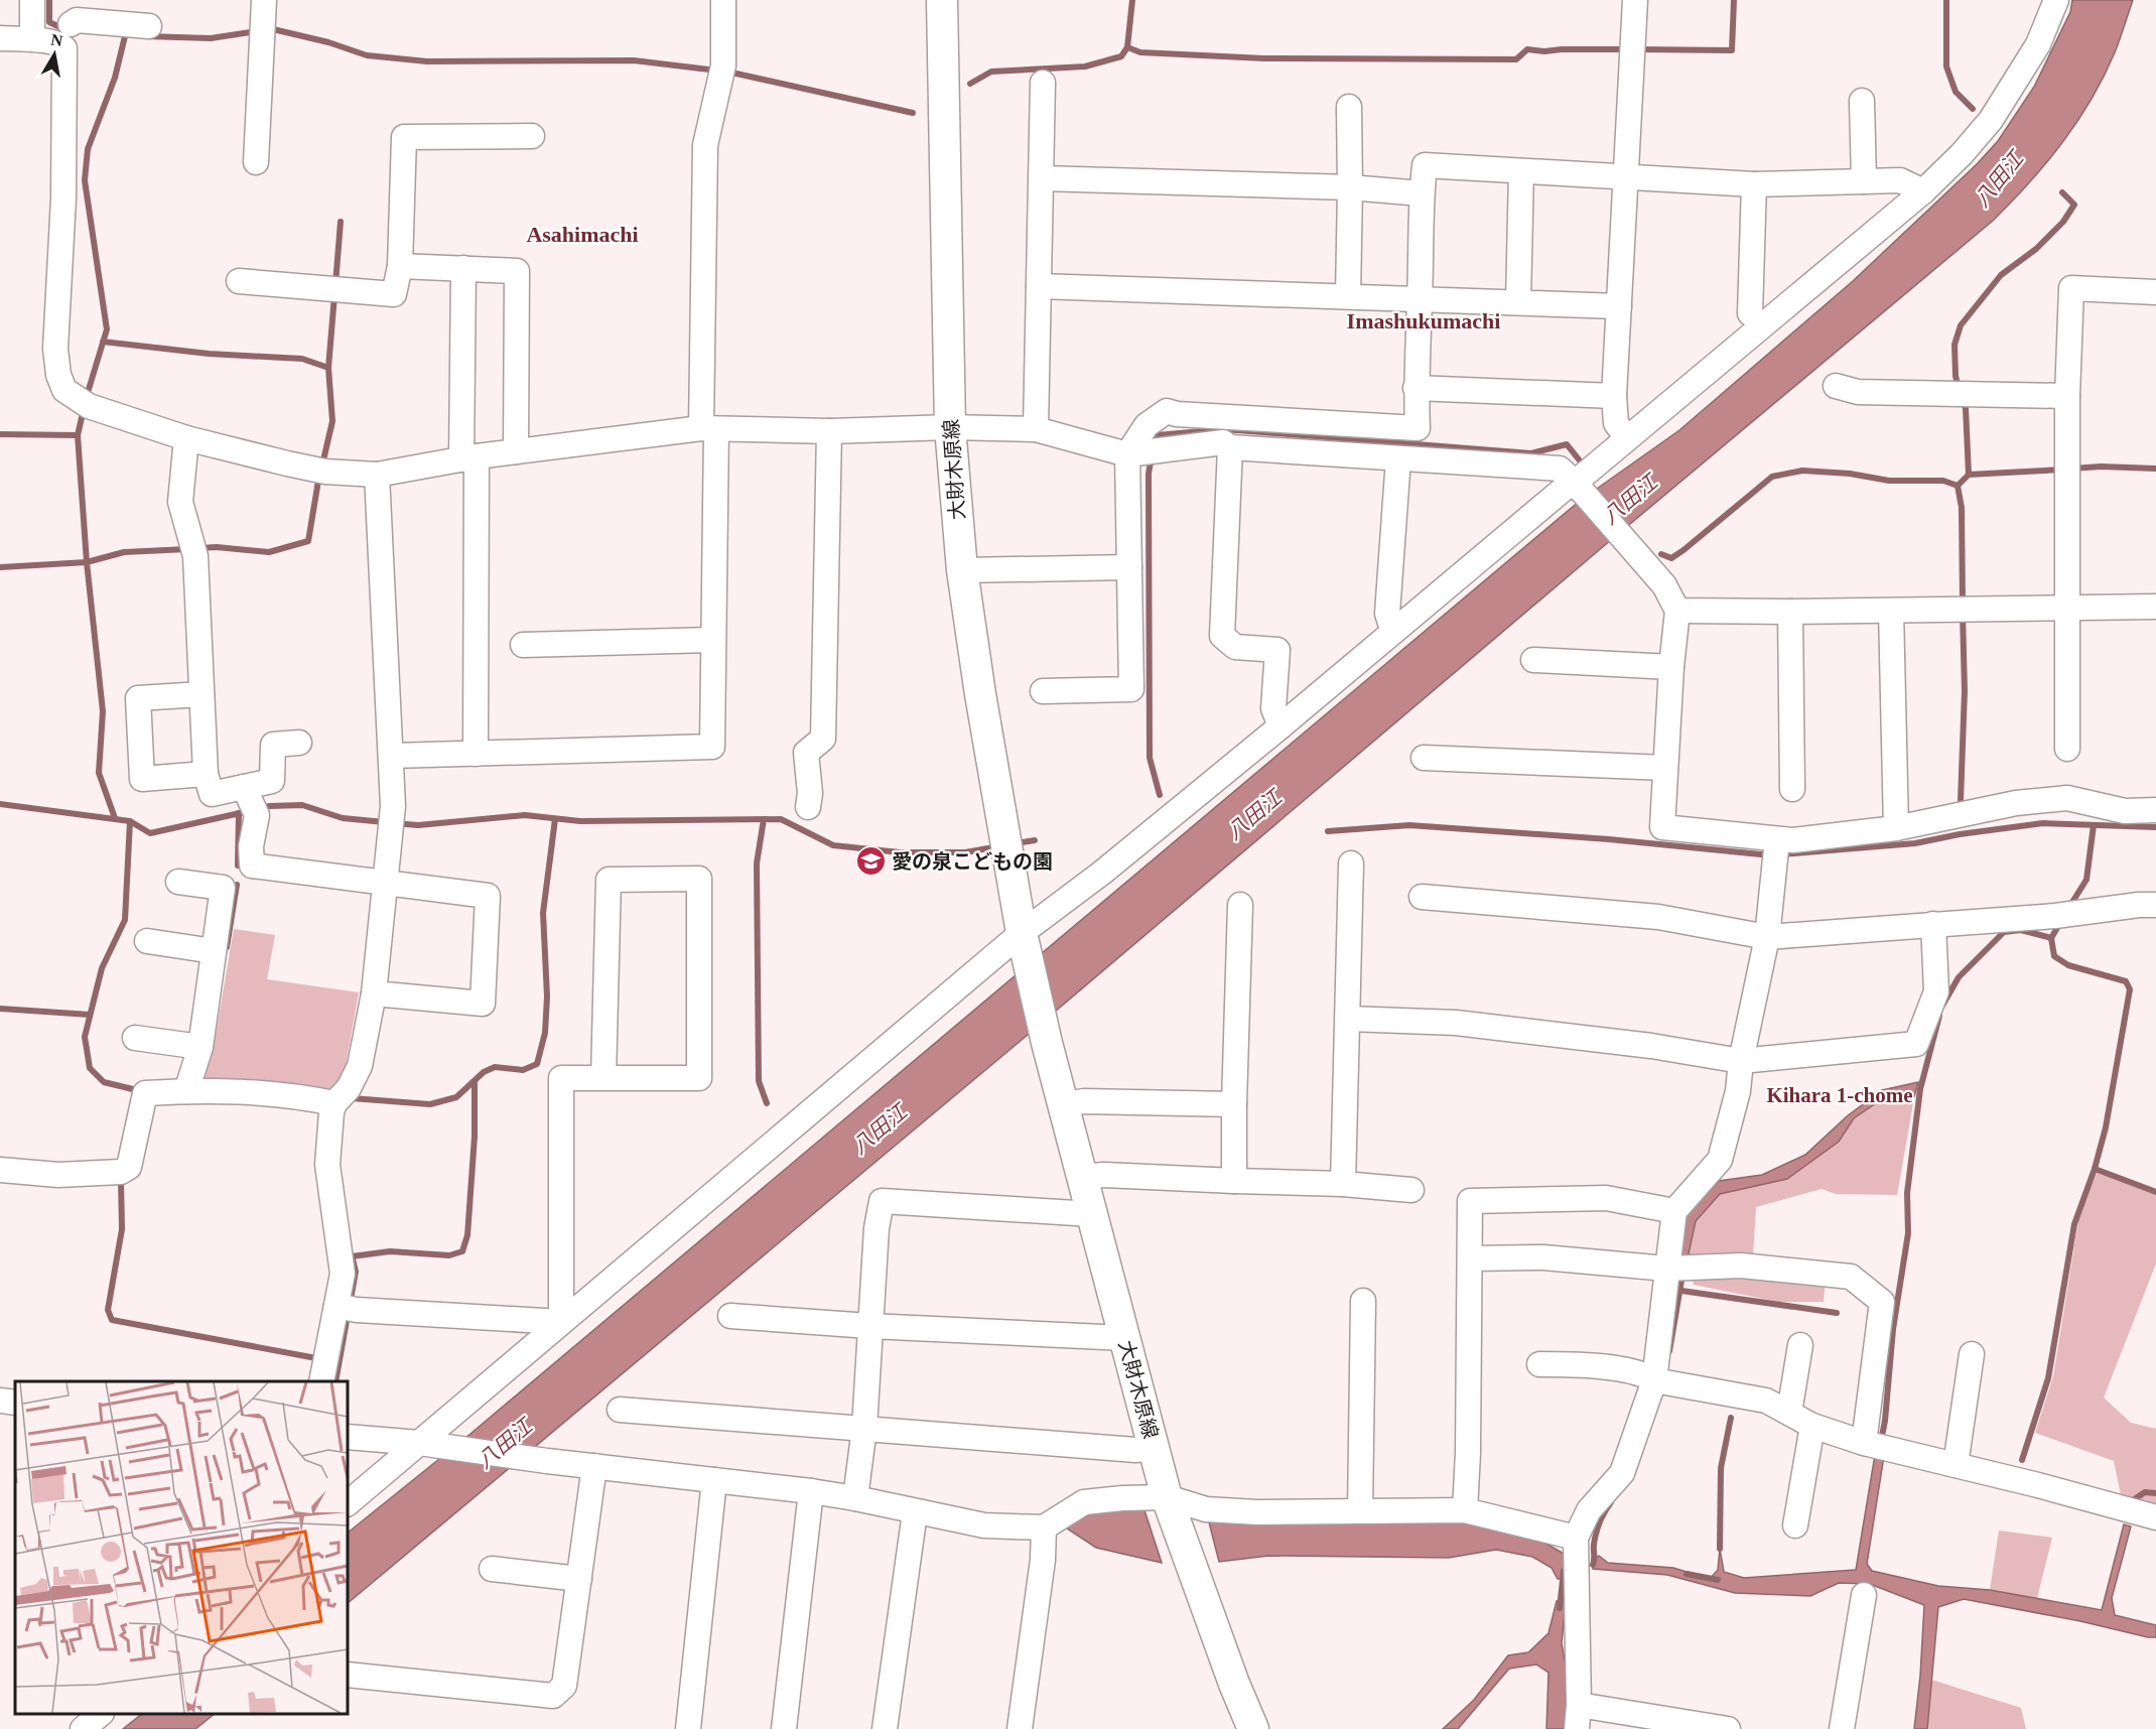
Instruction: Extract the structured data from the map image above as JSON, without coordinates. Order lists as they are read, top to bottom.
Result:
{
  "streets": {
    "street": ["大財木原線"]
  },
  "districts": ["Asahimachi", "Imashukumachi", "Kihara 1-chome"],
  "water": ["八田江"],
  "places": {
    "school or university": ["愛の泉こどもの園"]
  },
  "north": "top"
}
